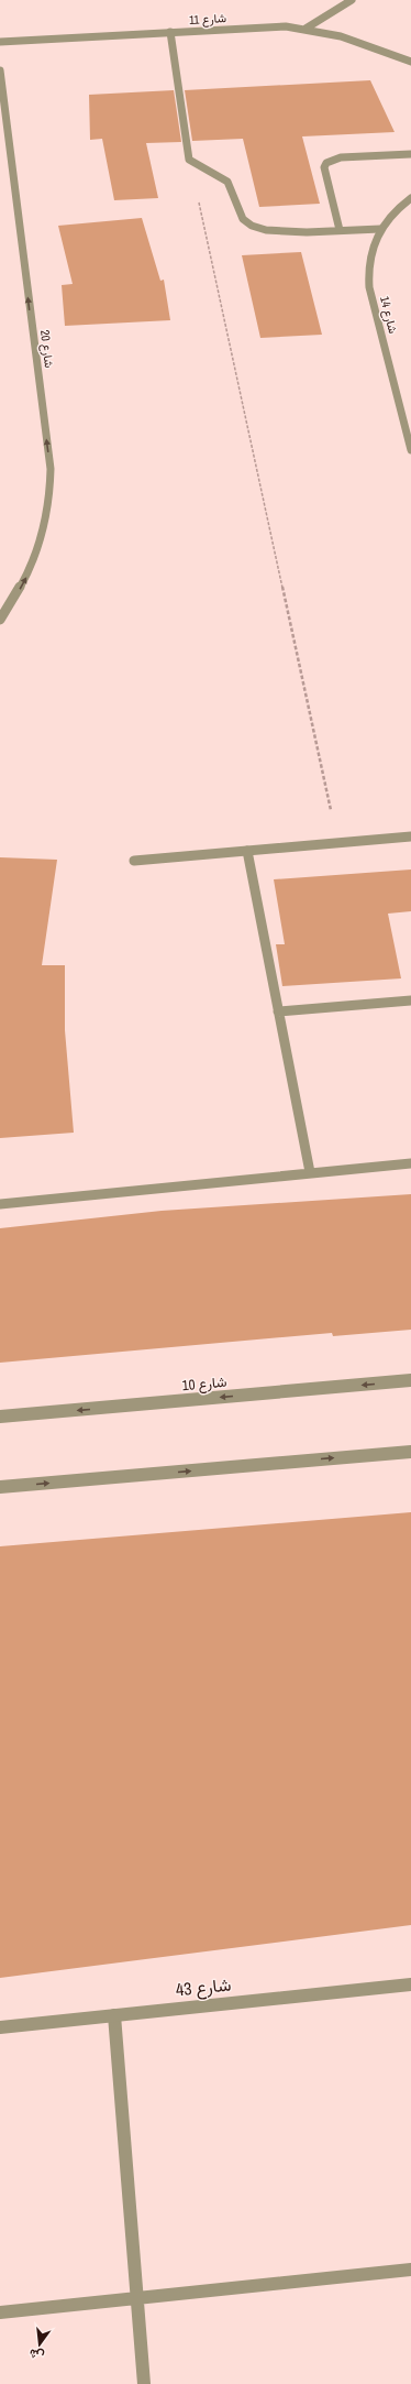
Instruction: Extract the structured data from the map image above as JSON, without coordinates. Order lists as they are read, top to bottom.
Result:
{
  "streets": {
    "street": [
      "شارع 11",
      "شارع 14",
      "شارع 20",
      "شارع 10",
      "شارع 43"
    ]
  },
  "one_way": ["شارع 20"],
  "north": "bottom"
}
